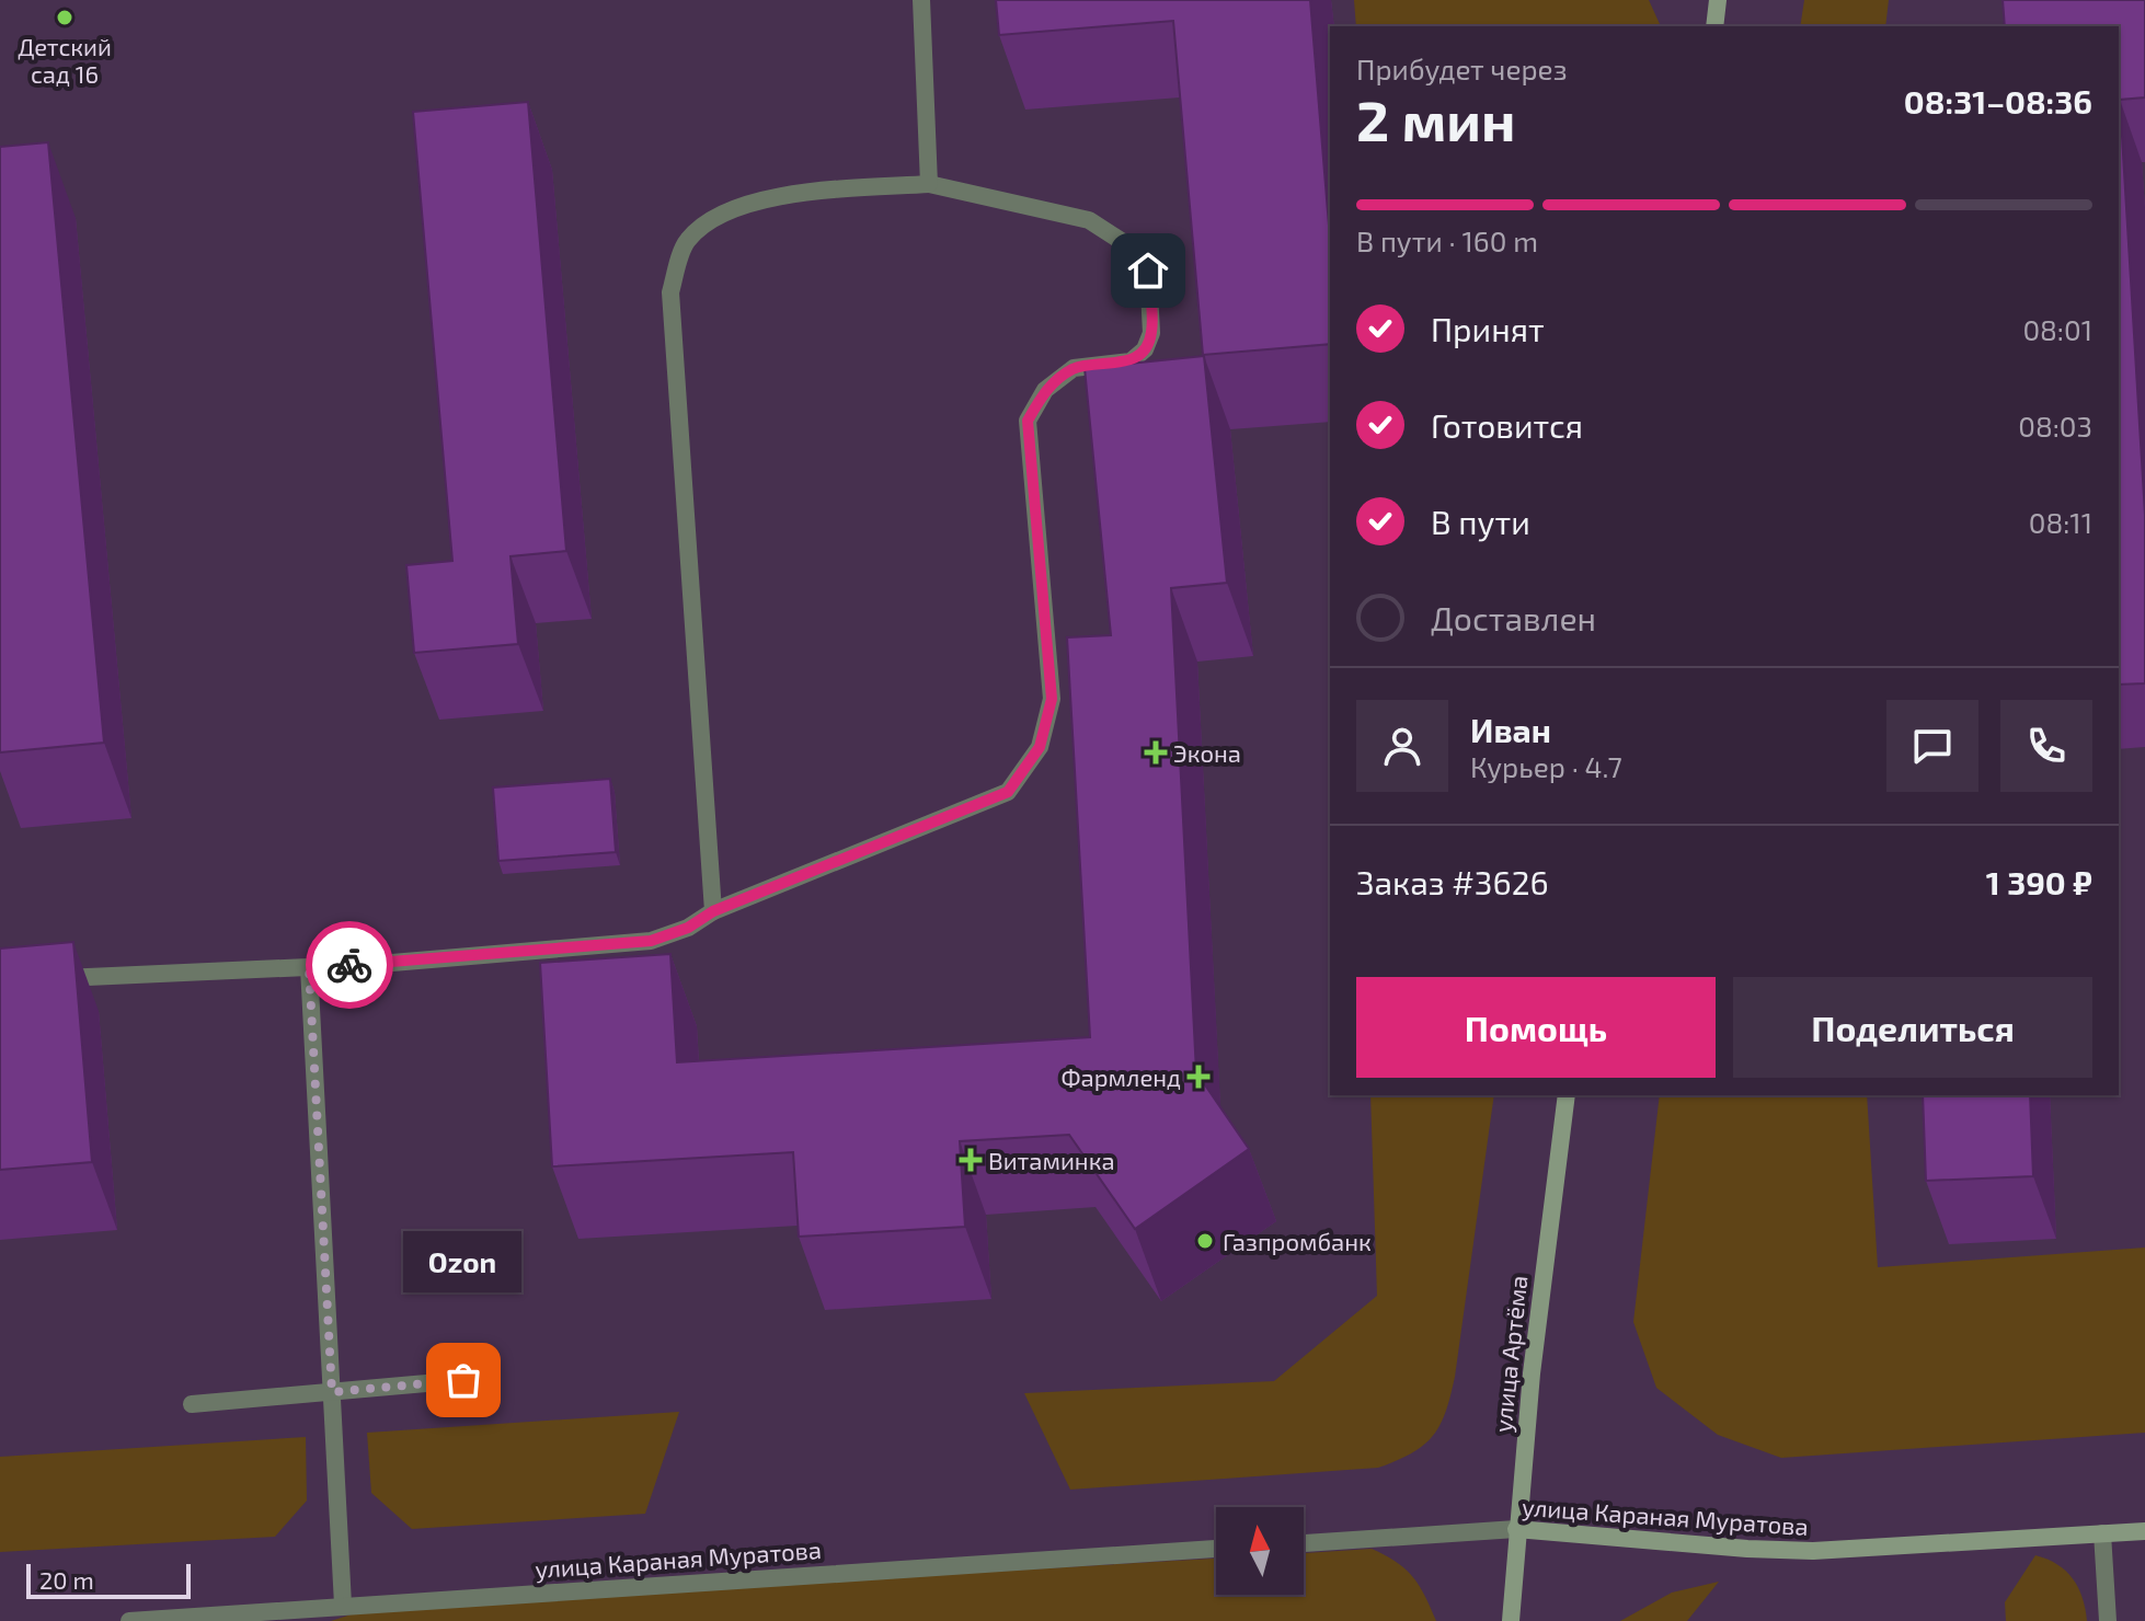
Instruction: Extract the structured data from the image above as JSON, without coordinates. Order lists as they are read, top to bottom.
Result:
{
  "streets": {
    "main road": ["улица Артёма", "улица Караная Муратова"]
  },
  "crossings": [
    ["улица Артёма", "улица Караная Муратова"]
  ],
  "places": {
    "other": ["Детский сад 16", "Газпромбанк", "Ozon"],
    "health": ["Экона", "Фармленд", "Витаминка"]
  },
  "scale_bar": "20 m",
  "north": "top",
  "page": {
    "heading": ["2 мин", "Прибудет через", "08:31–08:36"],
    "panel": [
      "Иван",
      "Курьер · 4.7",
      "Заказ #3626",
      "1 390 ₽"
    ],
    "bar": "В пути · 160 m",
    "list": [
      ["Принят", "08:01"],
      ["Готовится", "08:03"],
      ["В пути", "08:11"],
      "Доставлен"
    ],
    "buttons": ["Помощь", "Поделиться"],
    "bubble": "Ozon",
    "scale": "20 m"
  }
}
